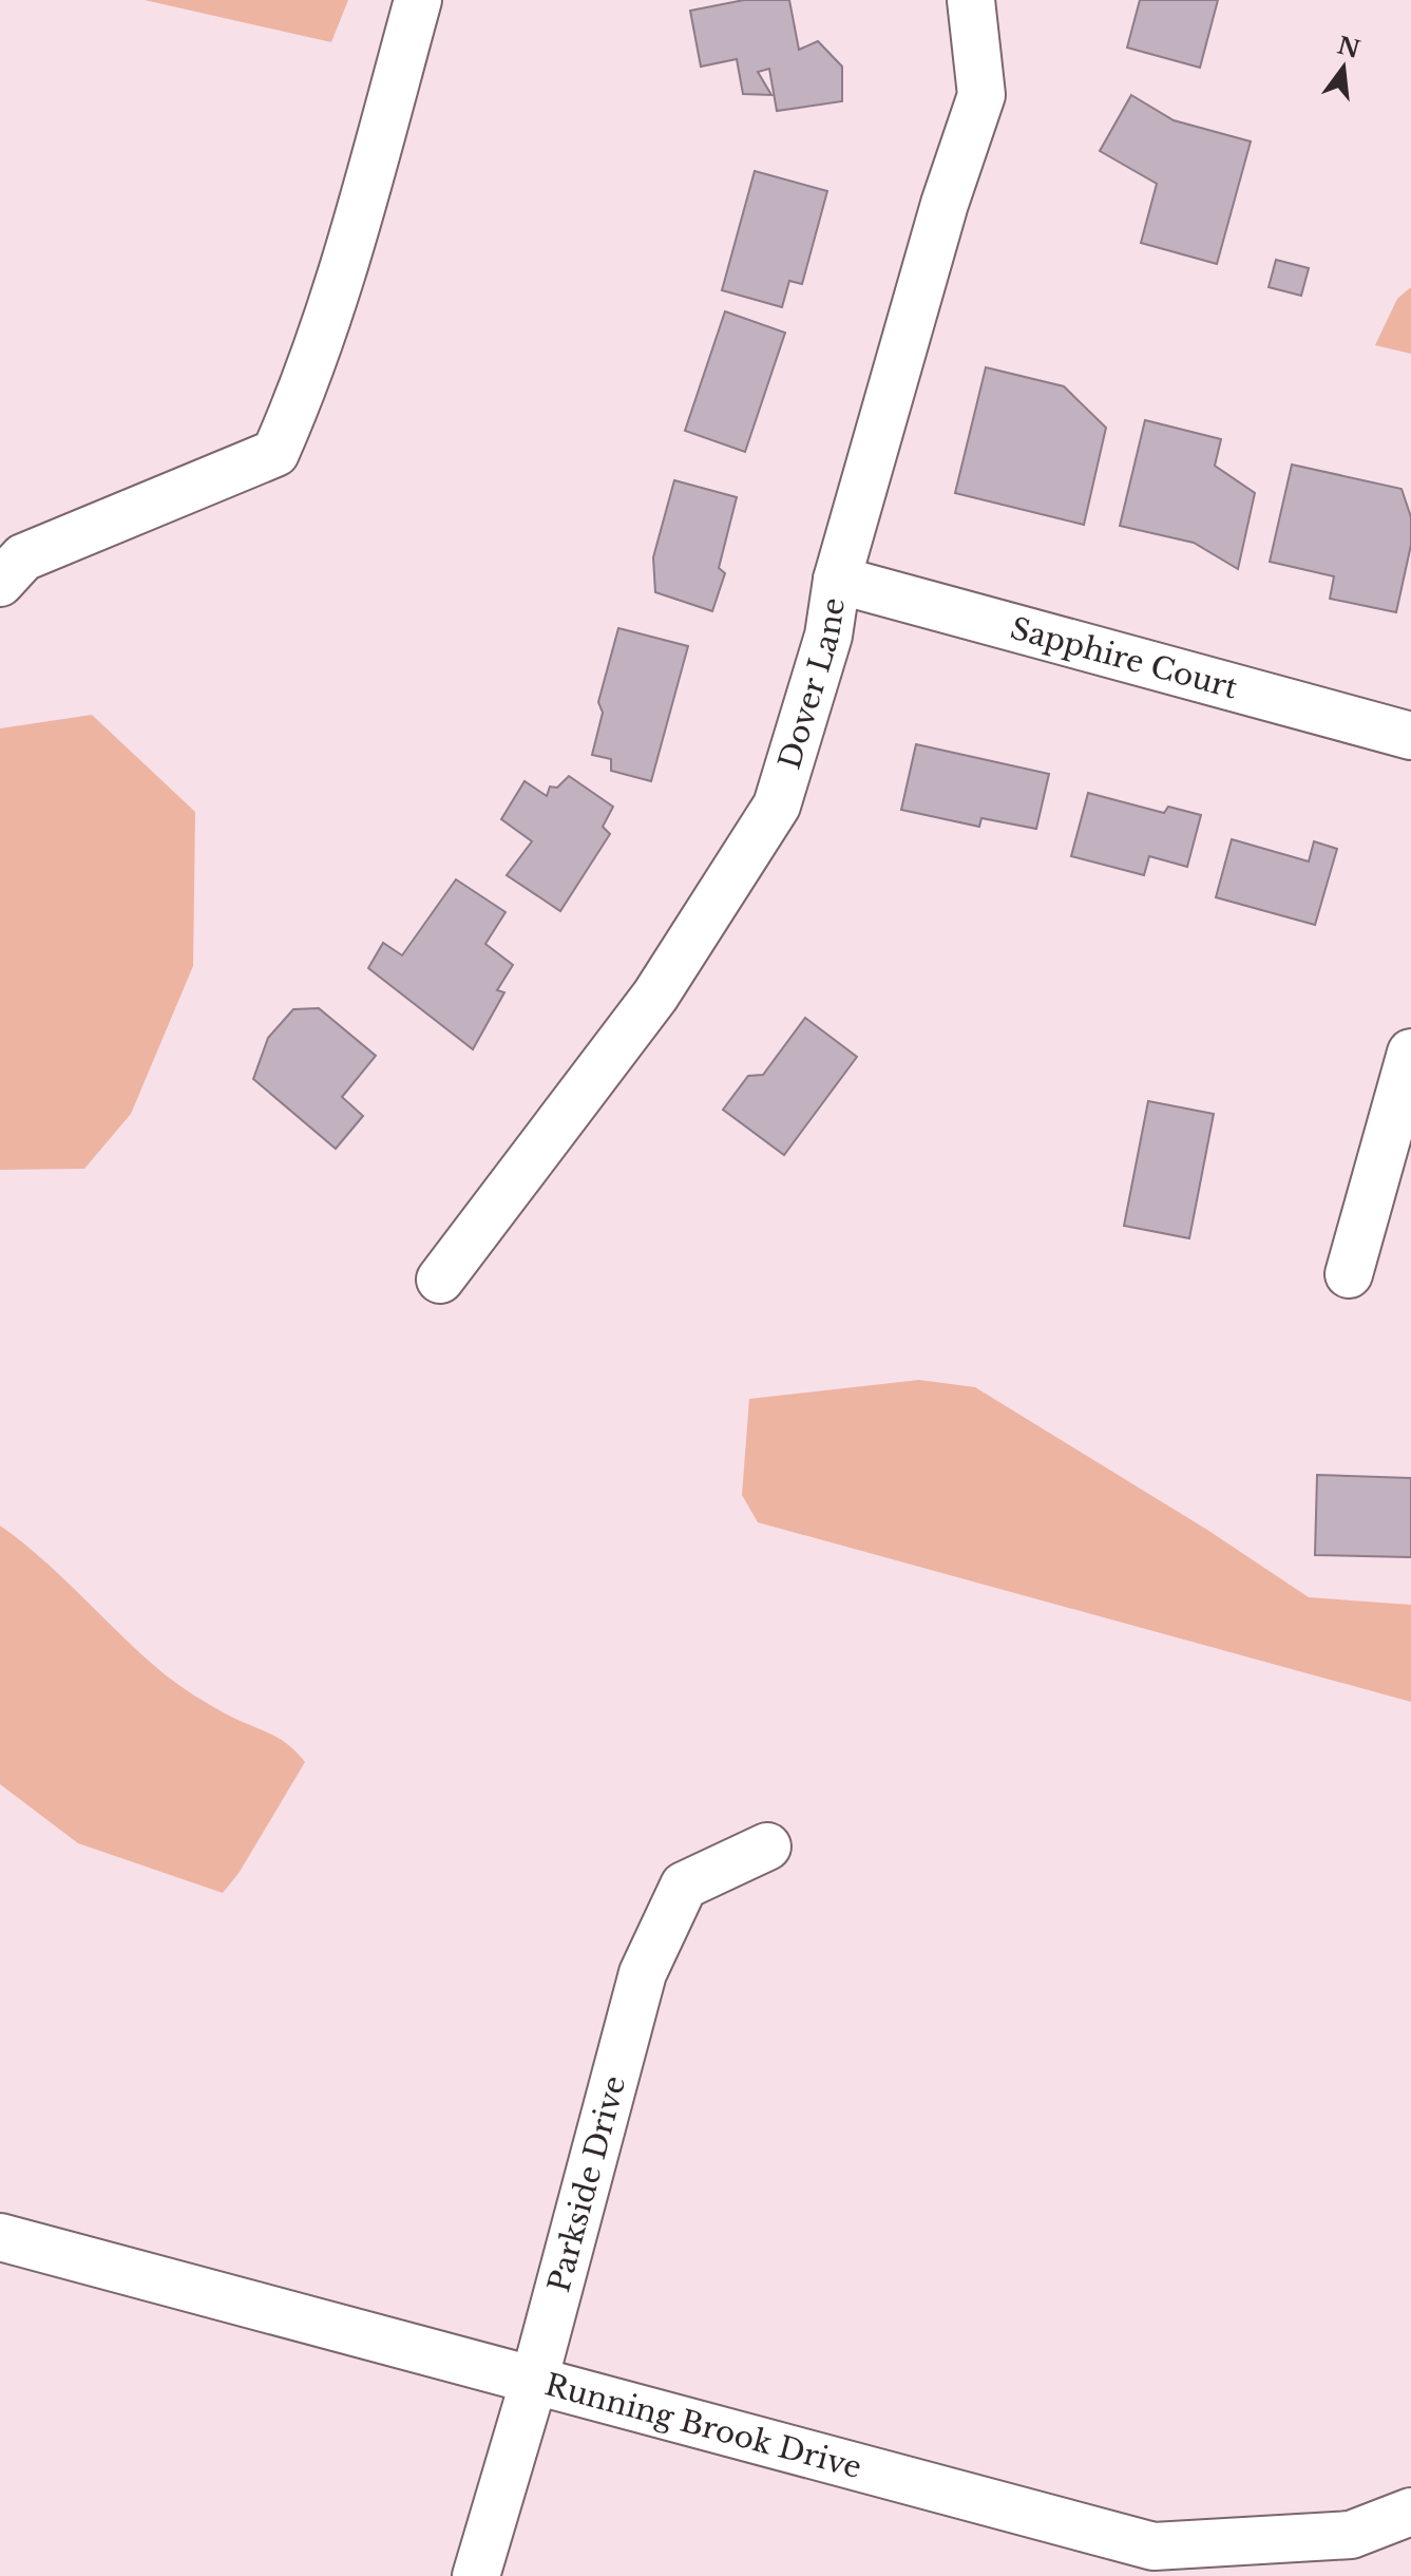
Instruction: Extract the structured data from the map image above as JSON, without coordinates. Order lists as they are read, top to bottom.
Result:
{
  "streets": {
    "street": [
      "Sapphire Court",
      "Dover Lane",
      "Parkside Drive",
      "Running Brook Drive"
    ]
  },
  "crossings": [
    ["Sapphire Court", "Dover Lane"],
    ["Parkside Drive", "Running Brook Drive"]
  ],
  "north": "top"
}
